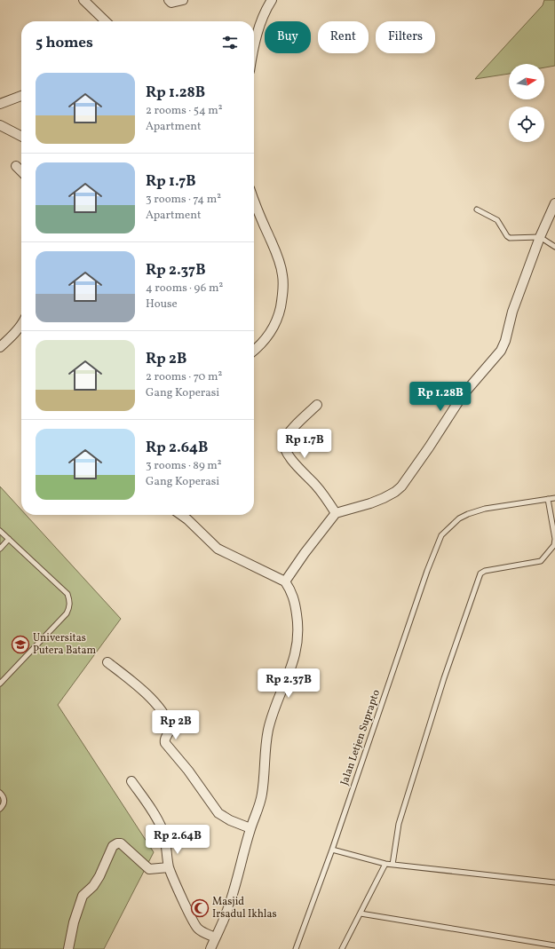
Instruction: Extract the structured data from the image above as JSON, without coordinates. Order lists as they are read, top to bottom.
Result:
{
  "streets": {
    "lane": ["Jalan Letjen Suprapto"]
  },
  "places": {
    "school or university": ["Universitas Putera Batam"],
    "mosque": ["Masjid Irsadul Ikhlas"]
  },
  "north": "right",
  "page": {
    "chip": ["Buy", "Rent", "Filters"],
    "heading": "5 homes",
    "list": [
      {
        "name": "Rp 1.28B",
        "note": "2 rooms · 54 m² · Apartment"
      },
      {
        "name": "Rp 1.7B",
        "note": "3 rooms · 74 m² · Apartment"
      },
      {
        "name": "Rp 2.37B",
        "note": "4 rooms · 96 m² · House"
      },
      {
        "name": "Rp 2B",
        "note": "2 rooms · 70 m² · Gang Koperasi"
      },
      {
        "name": "Rp 2.64B",
        "note": "3 rooms · 89 m² · Gang Koperasi"
      }
    ],
    "price": [
      "Rp 1.28B",
      "Rp 1.7B",
      "Rp 2.37B",
      "Rp 2B",
      "Rp 2.64B"
    ]
  }
}
